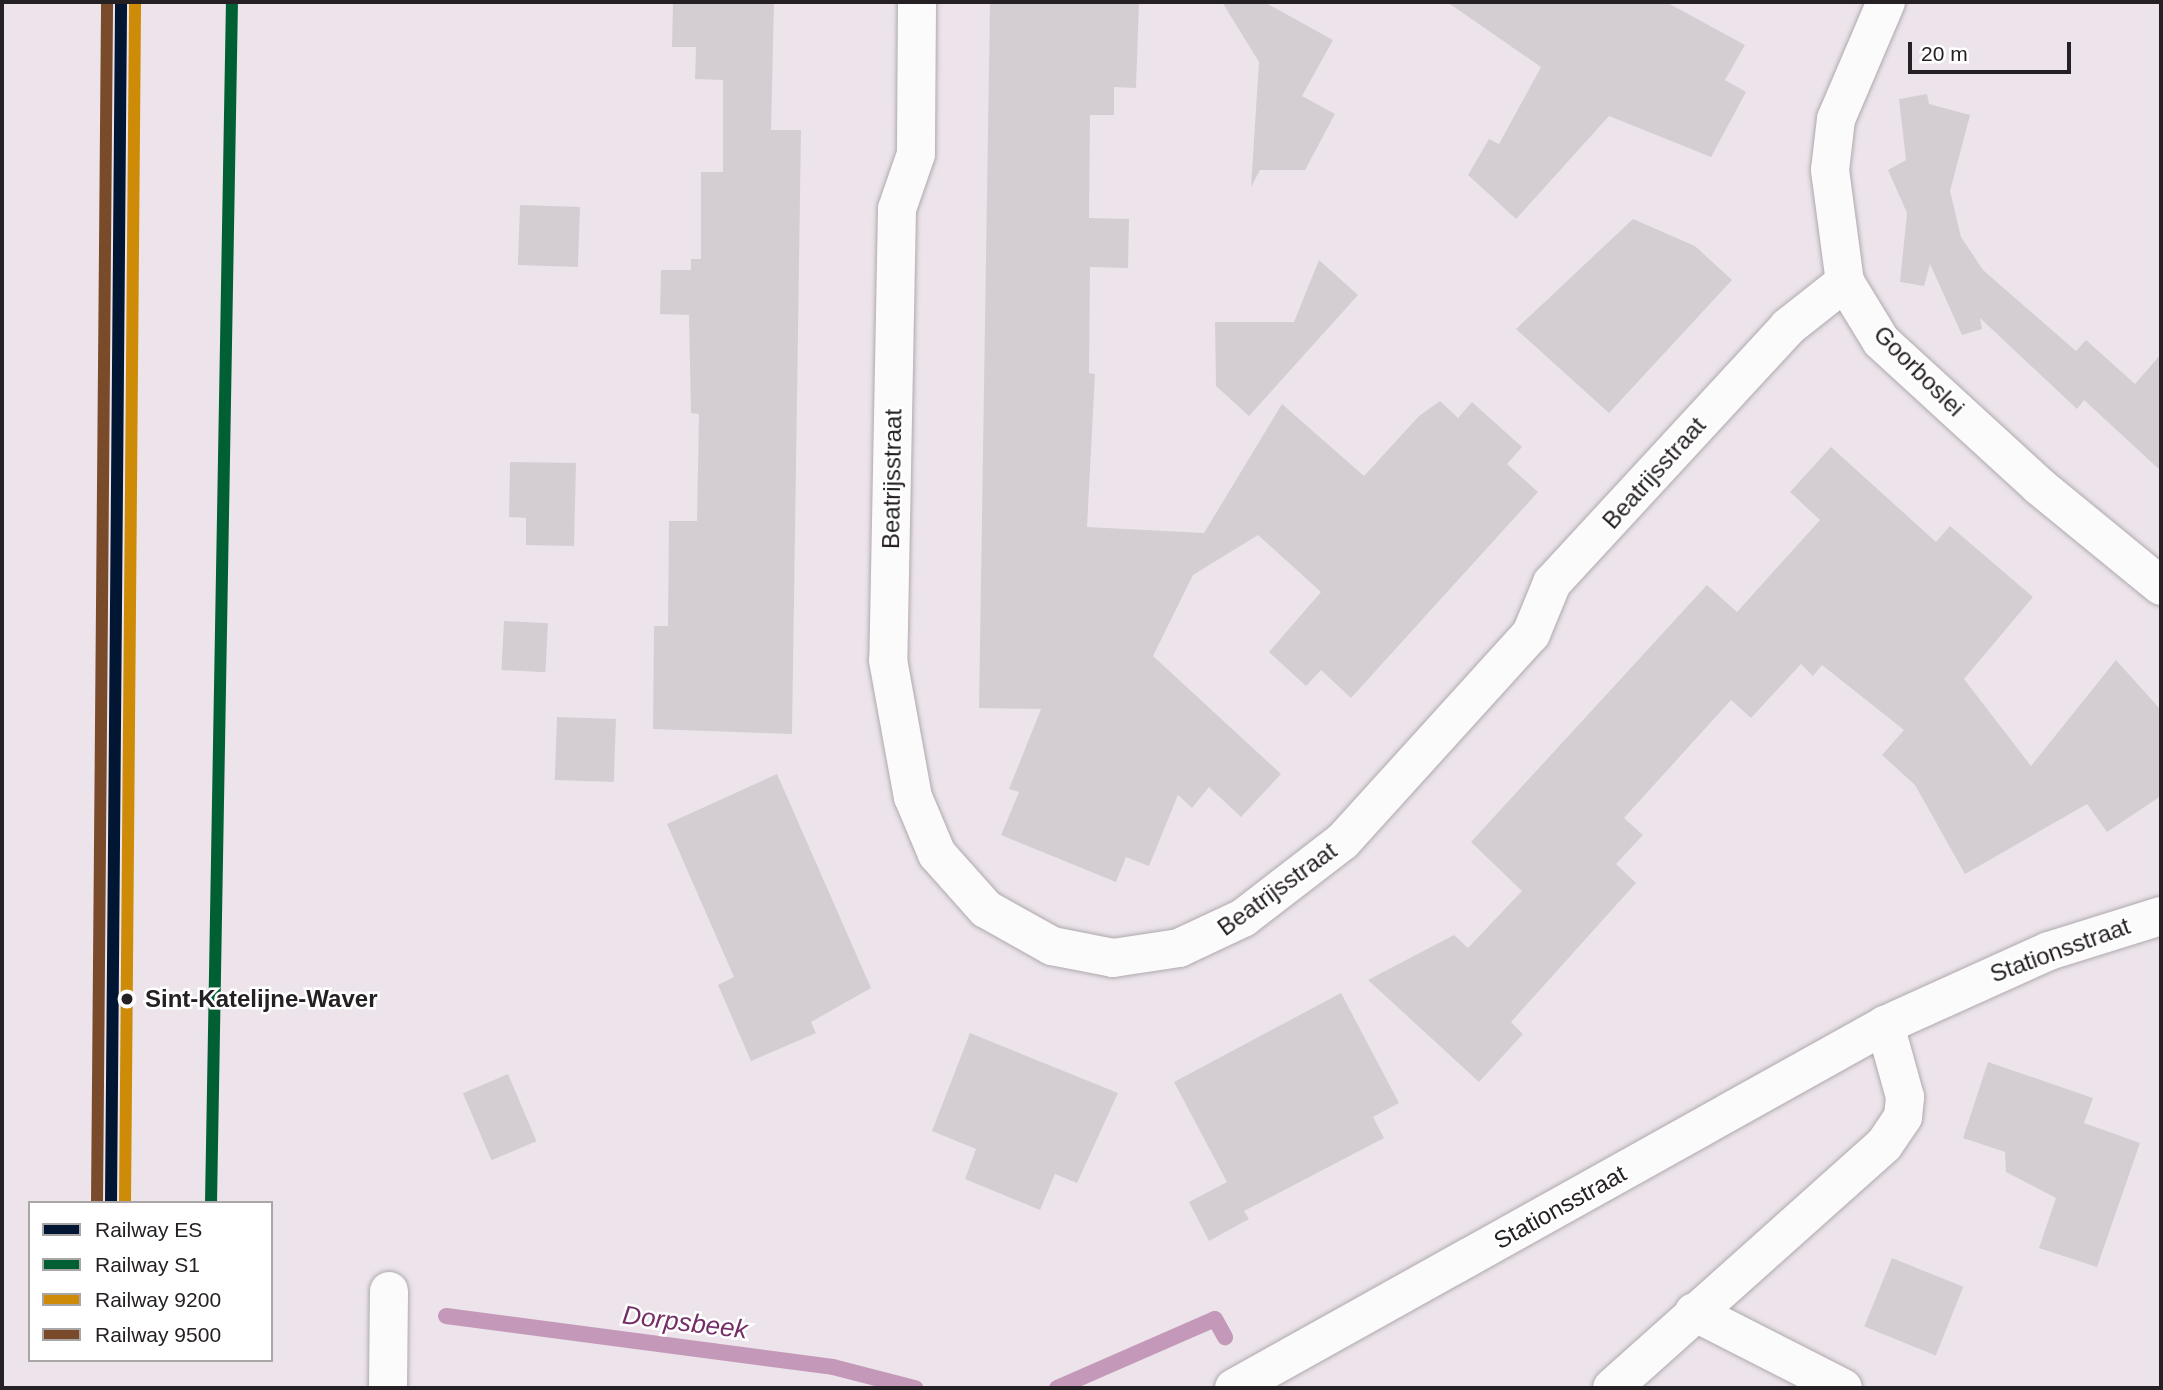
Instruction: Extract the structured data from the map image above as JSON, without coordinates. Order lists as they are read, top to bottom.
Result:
{
  "streets": {
    "street": ["Goorboslei", "Beatrijsstraat", "Stationsstraat"]
  },
  "crossings": [
    ["Goorboslei", "Beatrijsstraat"]
  ],
  "water": ["Dorpsbeek"],
  "places": ["Sint-Katelijne-Waver"],
  "lines": [
    "rail line ES",
    "rail line S1",
    "rail line 9200",
    "rail line 9500"
  ],
  "legend": [
    "Railway ES",
    "Railway S1",
    "Railway 9200",
    "Railway 9500"
  ],
  "scale_bar": "20 m"
}
